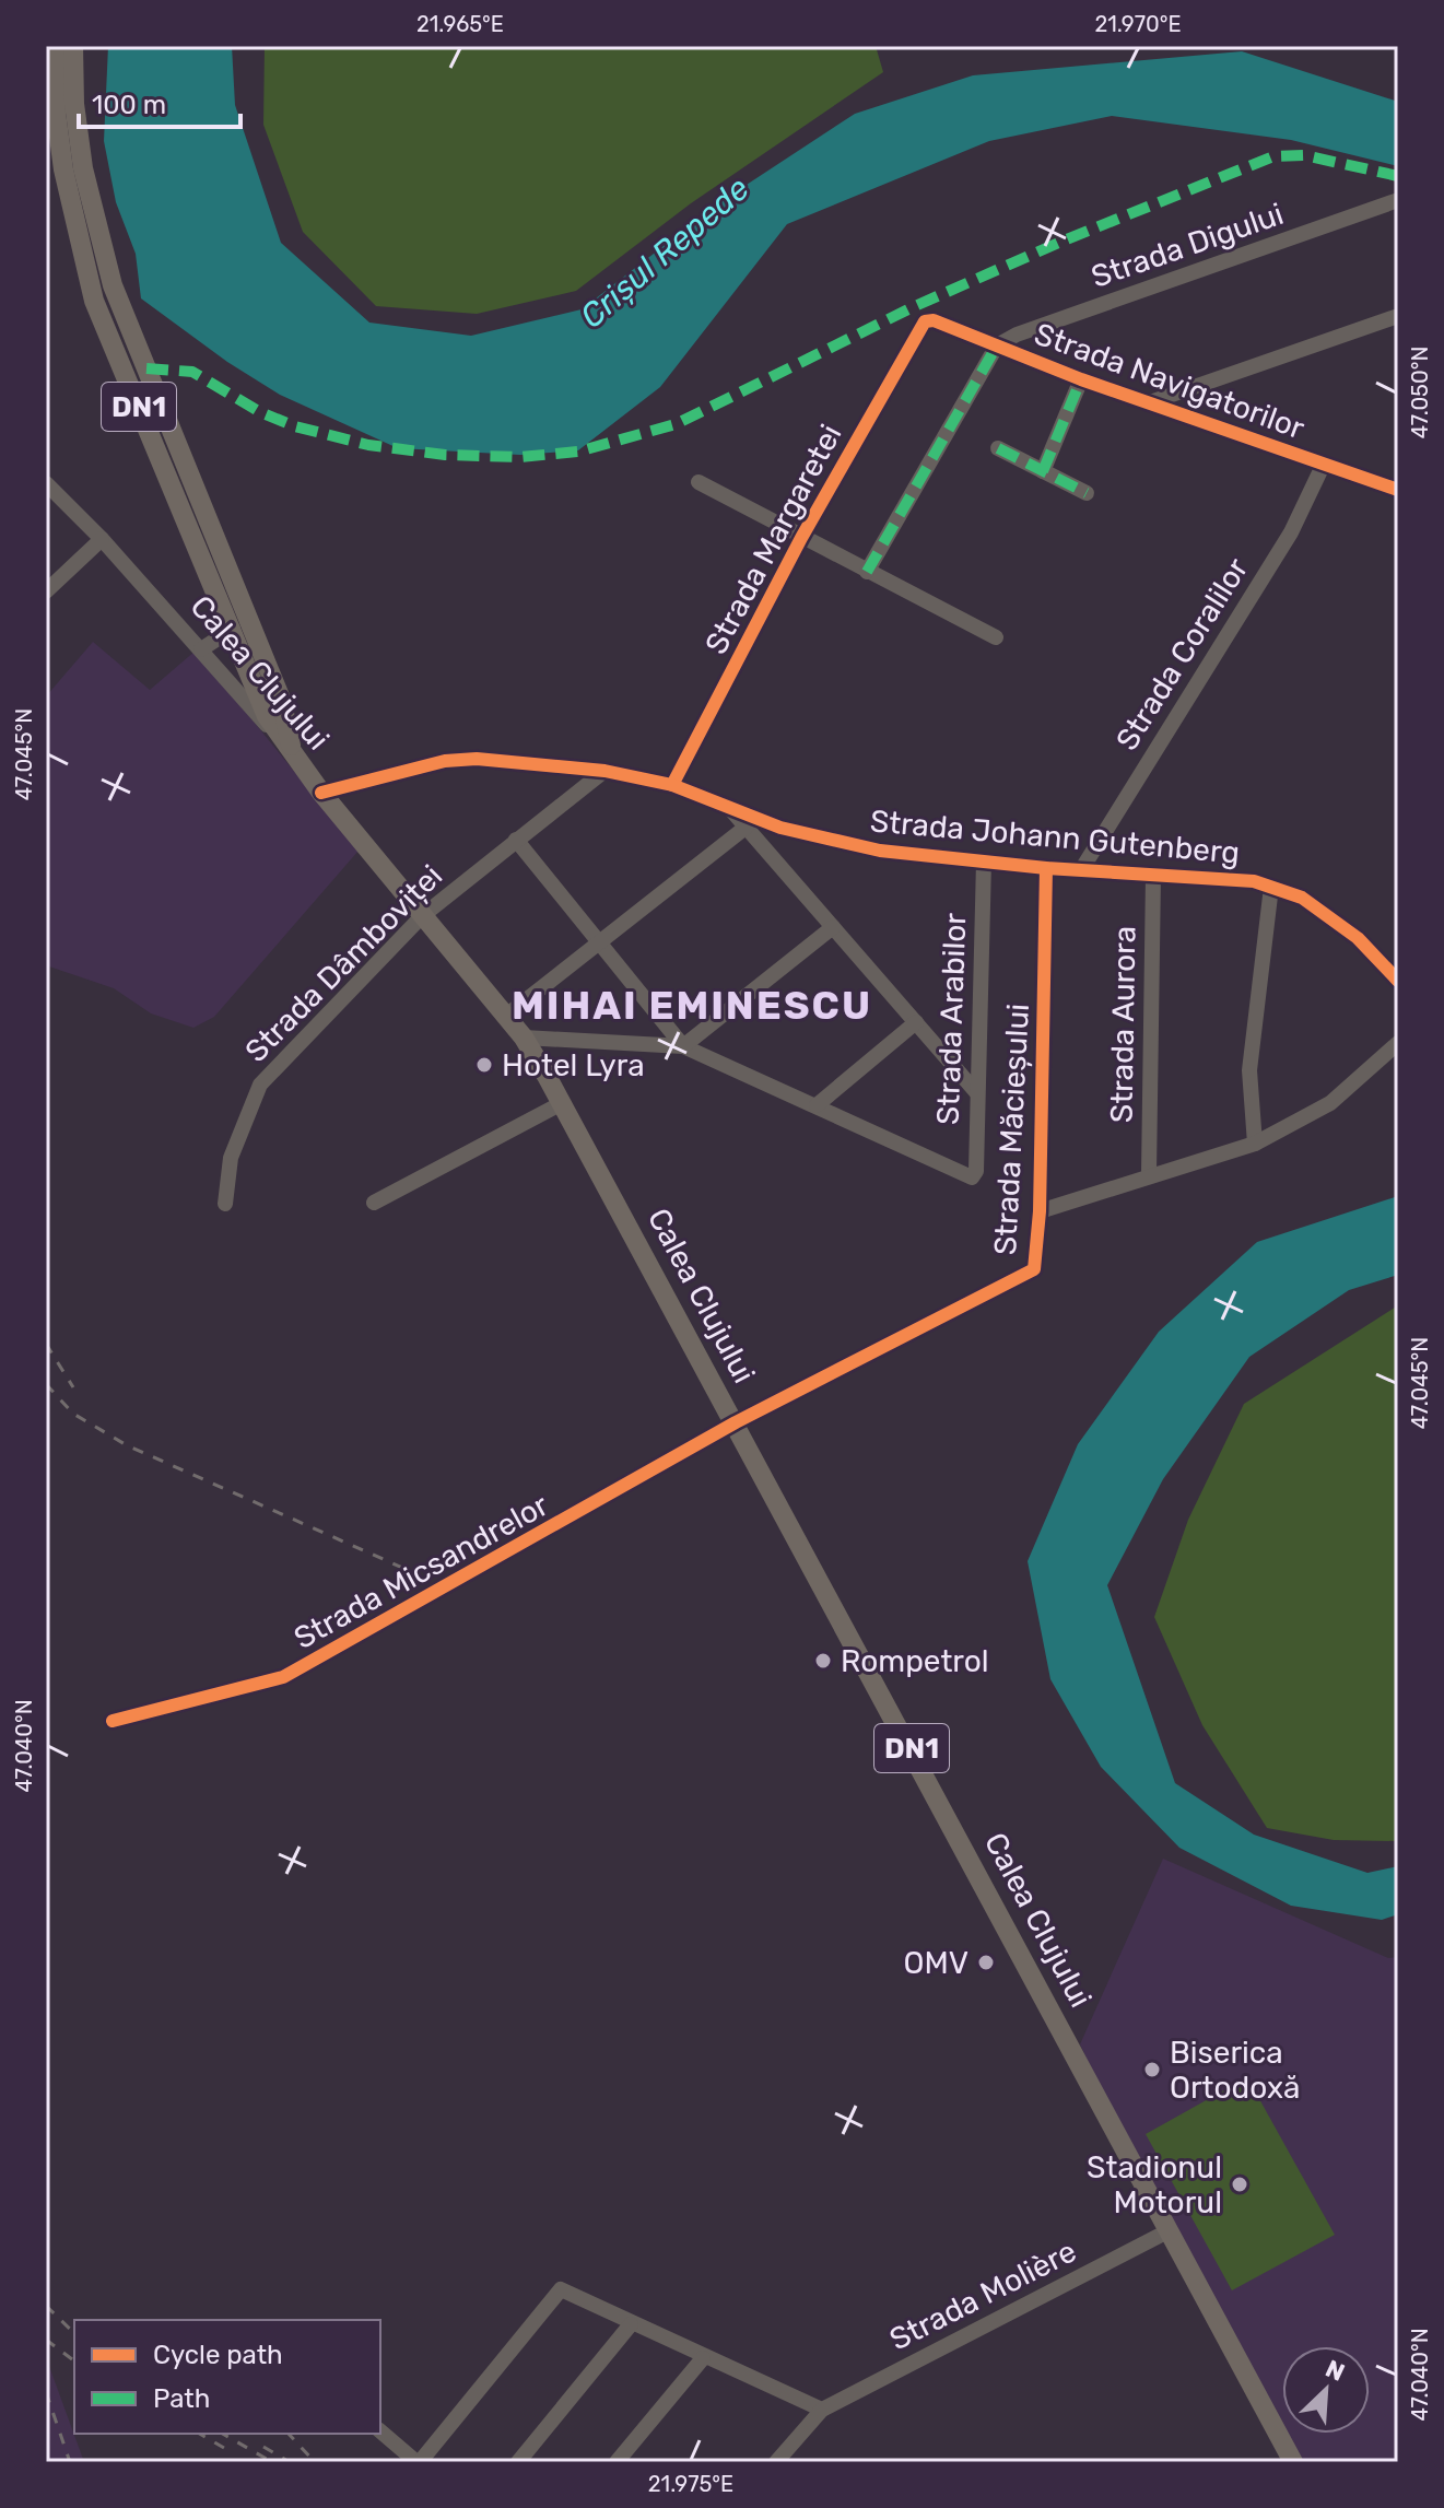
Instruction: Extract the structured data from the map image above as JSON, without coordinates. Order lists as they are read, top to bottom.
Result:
{
  "streets": {
    "main road": ["DN1", "Calea Clujului"],
    "street": [
      "Strada Digului",
      "Strada Navigatorilor",
      "Strada Margaretei",
      "Strada Coralilor",
      "Strada Johann Gutenberg",
      "Strada Dâmboviței",
      "Strada Arabilor",
      "Strada Aurora",
      "Strada Măcieșului",
      "Strada Micsandrelor",
      "Strada Molière"
    ]
  },
  "crossings": [
    ["Strada Digului", "Strada Navigatorilor"],
    ["Strada Navigatorilor", "Strada Margaretei"],
    ["Strada Navigatorilor", "Strada Coralilor"],
    ["DN1", "Calea Clujului"],
    ["Strada Margaretei", "Strada Johann Gutenberg"],
    ["Strada Coralilor", "Strada Johann Gutenberg"],
    ["Calea Clujului", "Strada Johann Gutenberg"],
    ["Calea Clujului", "Strada Dâmboviței"],
    ["Calea Clujului", "Strada Măcieșului"],
    ["Calea Clujului", "Strada Micsandrelor"],
    ["Calea Clujului", "Strada Molière"],
    ["Strada Johann Gutenberg", "Strada Dâmboviței"],
    ["Strada Johann Gutenberg", "Strada Arabilor"],
    ["Strada Johann Gutenberg", "Strada Aurora"],
    ["Strada Johann Gutenberg", "Strada Măcieșului"],
    ["Strada Măcieșului", "Strada Micsandrelor"]
  ],
  "districts": ["MIHAI EMINESCU"],
  "water": ["Crișul Repede"],
  "places": [
    "Hotel Lyra",
    "Rompetrol",
    "OMV",
    "Biserica Ortodoxă",
    "Stadionul Motorul"
  ],
  "legend": ["Cycle path", "Path"],
  "scale_bar": "100 m",
  "north": "top right",
  "coordinates": [
    "21.965°E",
    "21.970°E",
    "47.050°N",
    "47.045°N",
    "47.040°N",
    "21.975°E"
  ]
}
